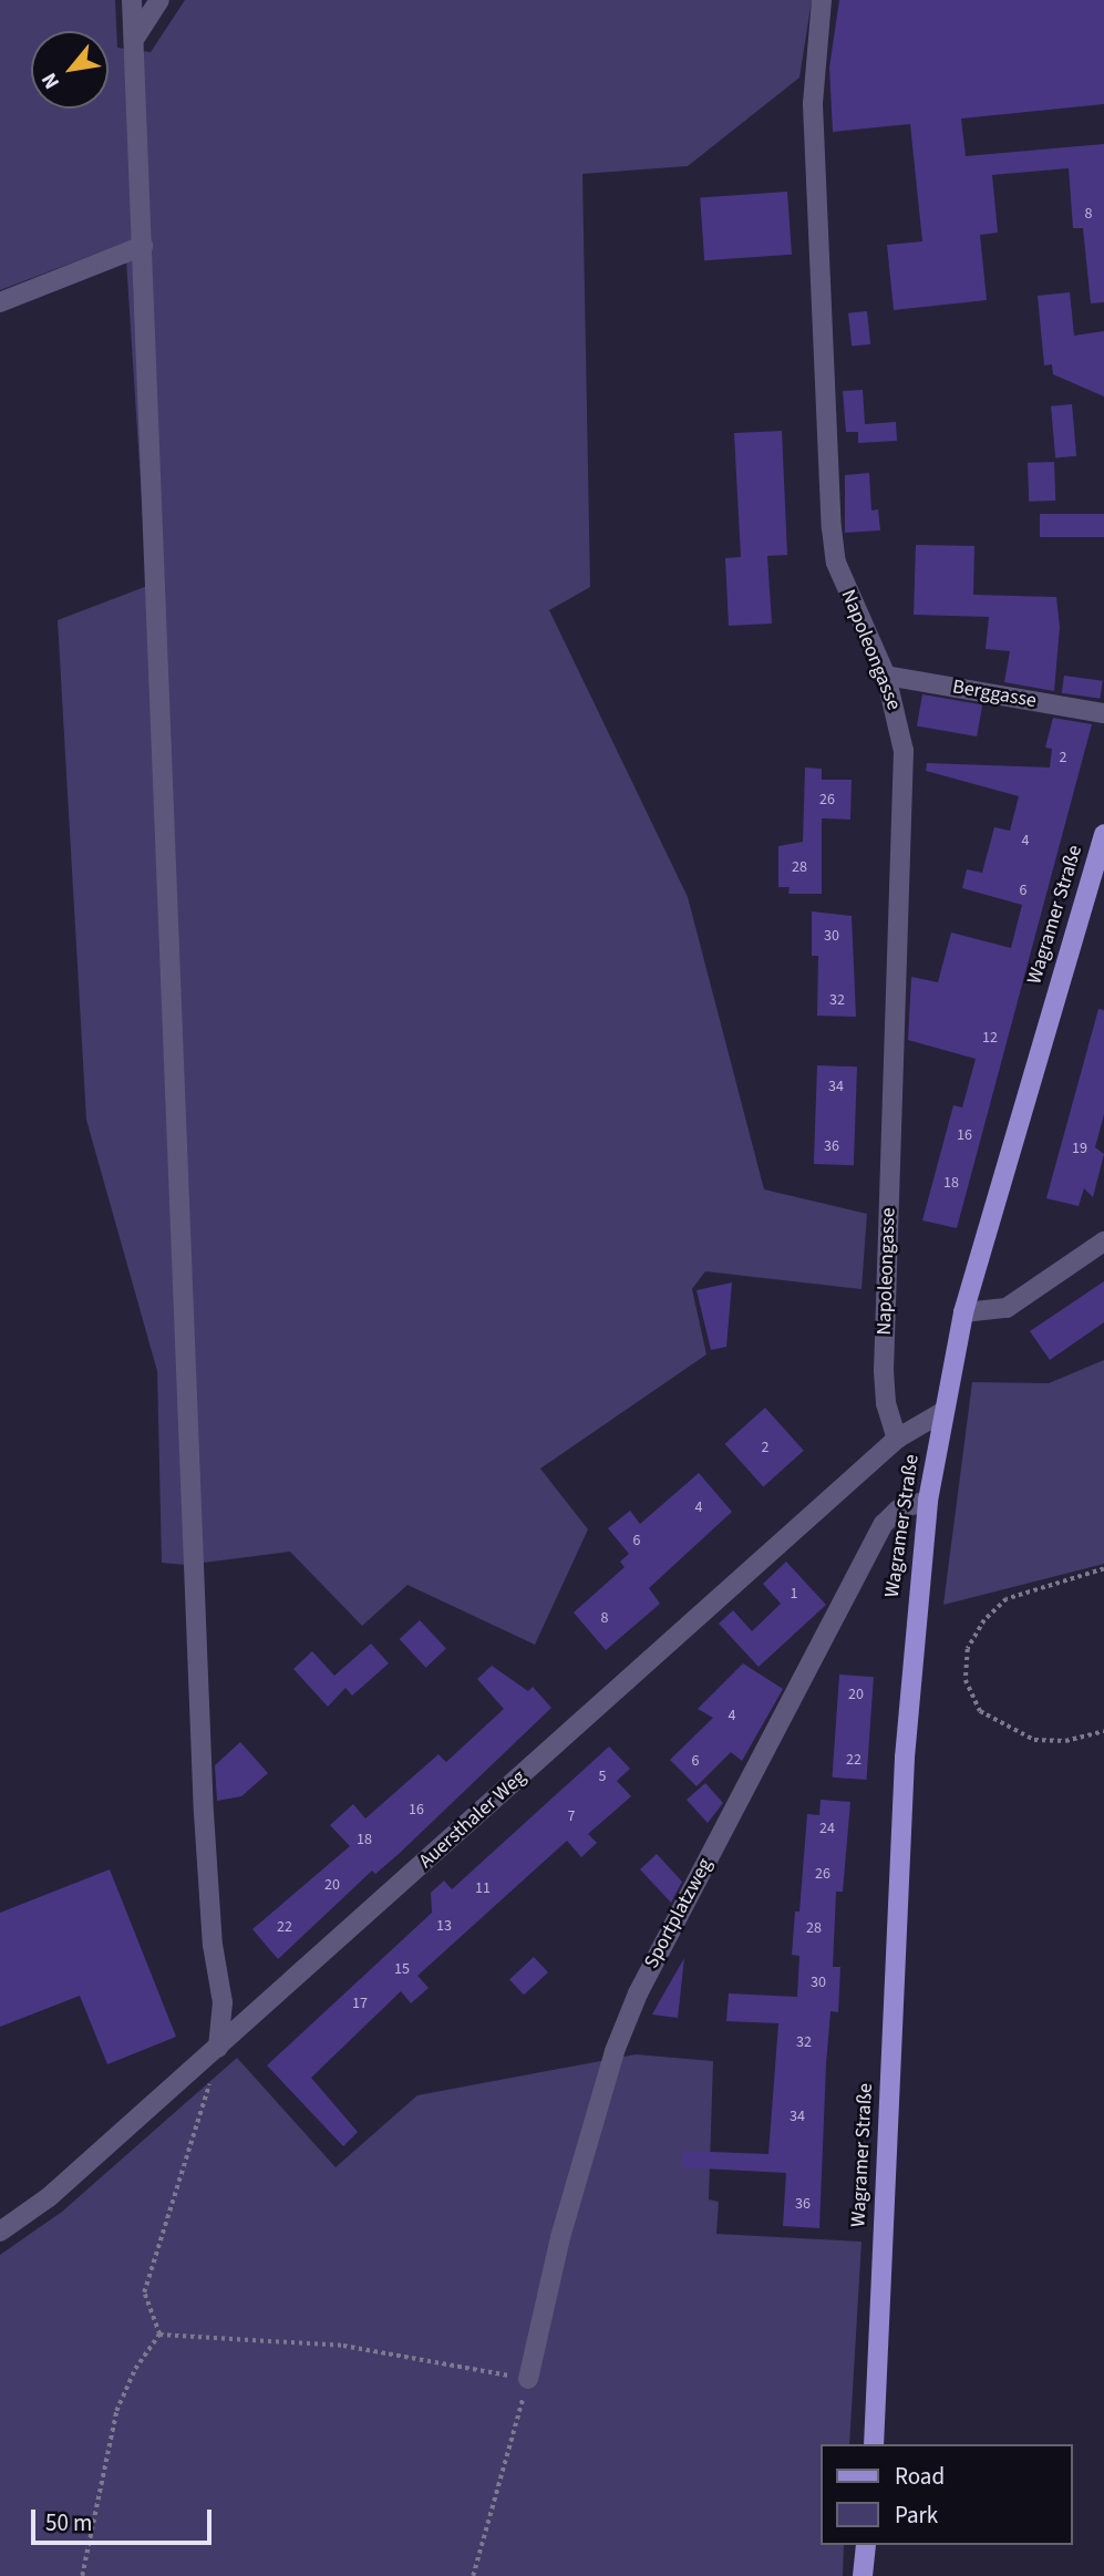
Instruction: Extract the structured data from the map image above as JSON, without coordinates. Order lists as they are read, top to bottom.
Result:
{
  "streets": {
    "main road": ["Wagramer Straße"],
    "street": [
      "Napoleongasse",
      "Berggasse",
      "Auersthaler Weg",
      "Sportplatzweg"
    ]
  },
  "crossings": [
    ["Napoleongasse", "Berggasse"],
    ["Napoleongasse", "Auersthaler Weg"],
    ["Wagramer Straße", "Auersthaler Weg"],
    ["Wagramer Straße", "Sportplatzweg"]
  ],
  "house_numbers": [
    "8",
    "2",
    "26",
    "4",
    "28",
    "6",
    "30",
    "32",
    "12",
    "34",
    "16",
    "36",
    "19",
    "18",
    "2",
    "4",
    "6",
    "1",
    "8",
    "20",
    "4",
    "22",
    "6",
    "5",
    "16",
    "7",
    "24",
    "18",
    "26",
    "20",
    "11",
    "13",
    "22",
    "28",
    "15",
    "30",
    "17",
    "32",
    "34",
    "36"
  ],
  "legend": ["Road", "Park"],
  "scale_bar": "50 m",
  "north": "bottom left"
}
